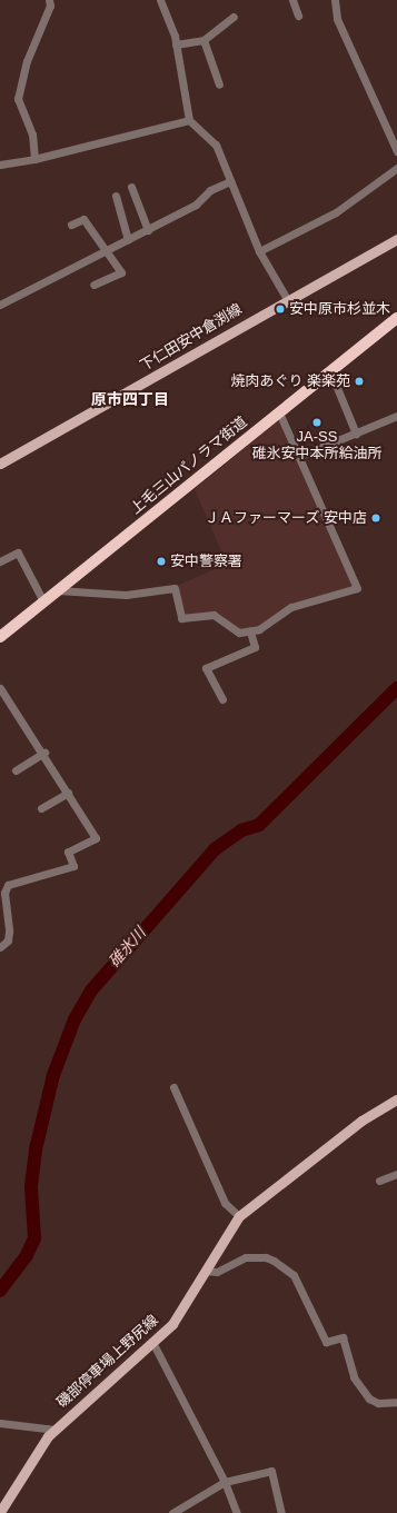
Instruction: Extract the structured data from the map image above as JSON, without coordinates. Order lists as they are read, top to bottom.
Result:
{
  "streets": {
    "highway": ["上毛三山パノラマ街道"],
    "main road": ["下仁田安中倉渕線", "磯部停車場上野尻線"]
  },
  "districts": ["原市四丁目"],
  "water": ["碓氷川"],
  "places": [
    "安中原市杉並木",
    "焼肉あぐり 楽楽苑",
    "JA-SS 碓氷安中本所給油所",
    "ＪＡファーマーズ 安中店",
    "安中警察署"
  ]
}
